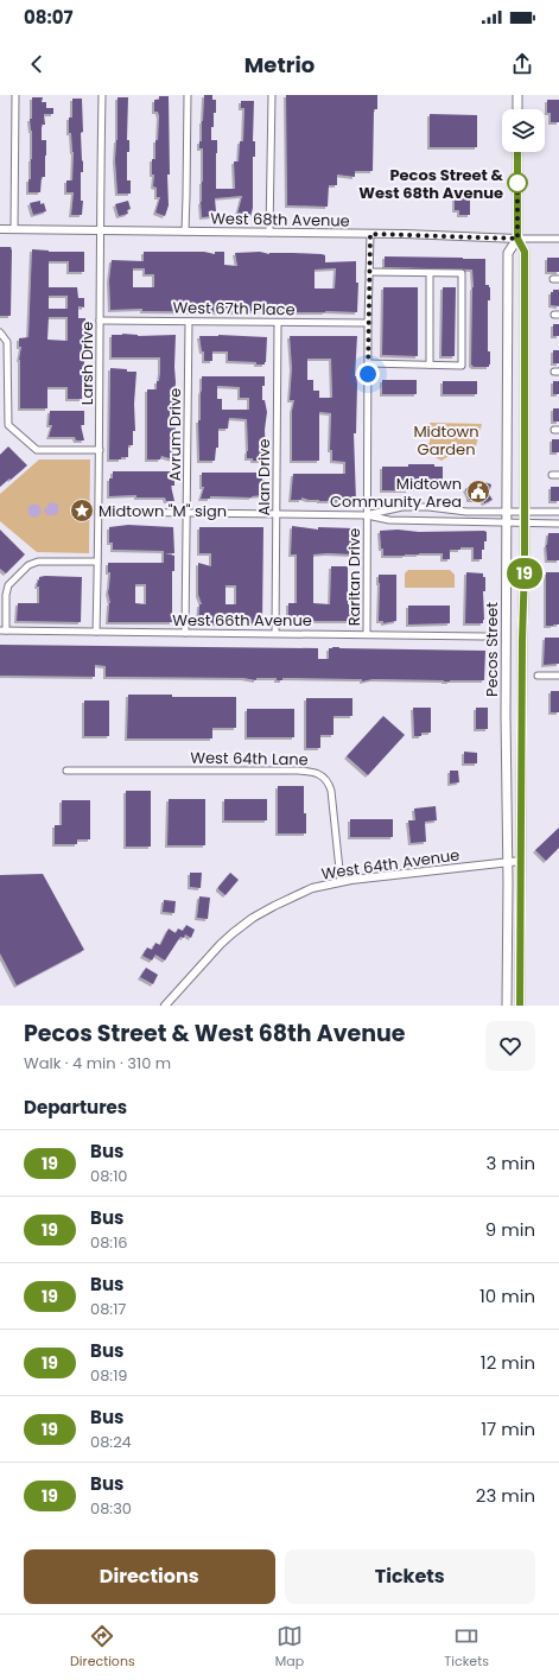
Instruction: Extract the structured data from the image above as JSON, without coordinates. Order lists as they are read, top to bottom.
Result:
{
  "streets": {
    "main road": ["Pecos Street"],
    "street": [
      "West 68th Avenue",
      "West 67th Place",
      "Larsh Drive",
      "Avrum Drive",
      "Alan Drive",
      "Raritan Drive",
      "West 66th Avenue",
      "West 64th Lane",
      "West 64th Avenue"
    ]
  },
  "crossings": [
    ["West 68th Avenue", "Larsh Drive"],
    ["West 68th Avenue", "Raritan Drive"],
    ["West 68th Avenue", "Pecos Street"],
    ["West 67th Place", "Larsh Drive"],
    ["West 67th Place", "Avrum Drive"],
    ["West 67th Place", "Alan Drive"],
    ["West 67th Place", "Raritan Drive"],
    ["Larsh Drive", "West 66th Avenue"],
    ["Avrum Drive", "West 66th Avenue"],
    ["Alan Drive", "West 66th Avenue"],
    ["Raritan Drive", "West 66th Avenue"],
    ["Pecos Street", "West 64th Avenue"],
    ["West 64th Lane", "West 64th Avenue"]
  ],
  "parks": ["Midtown Garden"],
  "places": {
    "other": ["Pecos Street & West 68th Avenue"],
    "public building": ["Midtown Community Area"],
    "place": ["Midtown \"M\" sign"]
  },
  "lines": ["bus line 19"],
  "page": {
    "status": "08:07",
    "header": "Metrio",
    "on_map": "19",
    "heading": [
      ["Pecos Street & West 68th Avenue", "Walk · 4 min · 310 m"],
      "Departures"
    ],
    "list": [
      {
        "mark": "19",
        "name": "Bus",
        "note": "08:10",
        "value": "3 min"
      },
      {
        "mark": "19",
        "name": "Bus",
        "note": "08:16",
        "value": "9 min"
      },
      {
        "mark": "19",
        "name": "Bus",
        "note": "08:17",
        "value": "10 min"
      },
      {
        "mark": "19",
        "name": "Bus",
        "note": "08:19",
        "value": "12 min"
      },
      {
        "mark": "19",
        "name": "Bus",
        "note": "08:24",
        "value": "17 min"
      },
      {
        "mark": "19",
        "name": "Bus",
        "note": "08:30",
        "value": "23 min"
      }
    ],
    "buttons": ["Directions", "Tickets"],
    "tabs": ["Directions", "Map", "Tickets"]
  }
}
